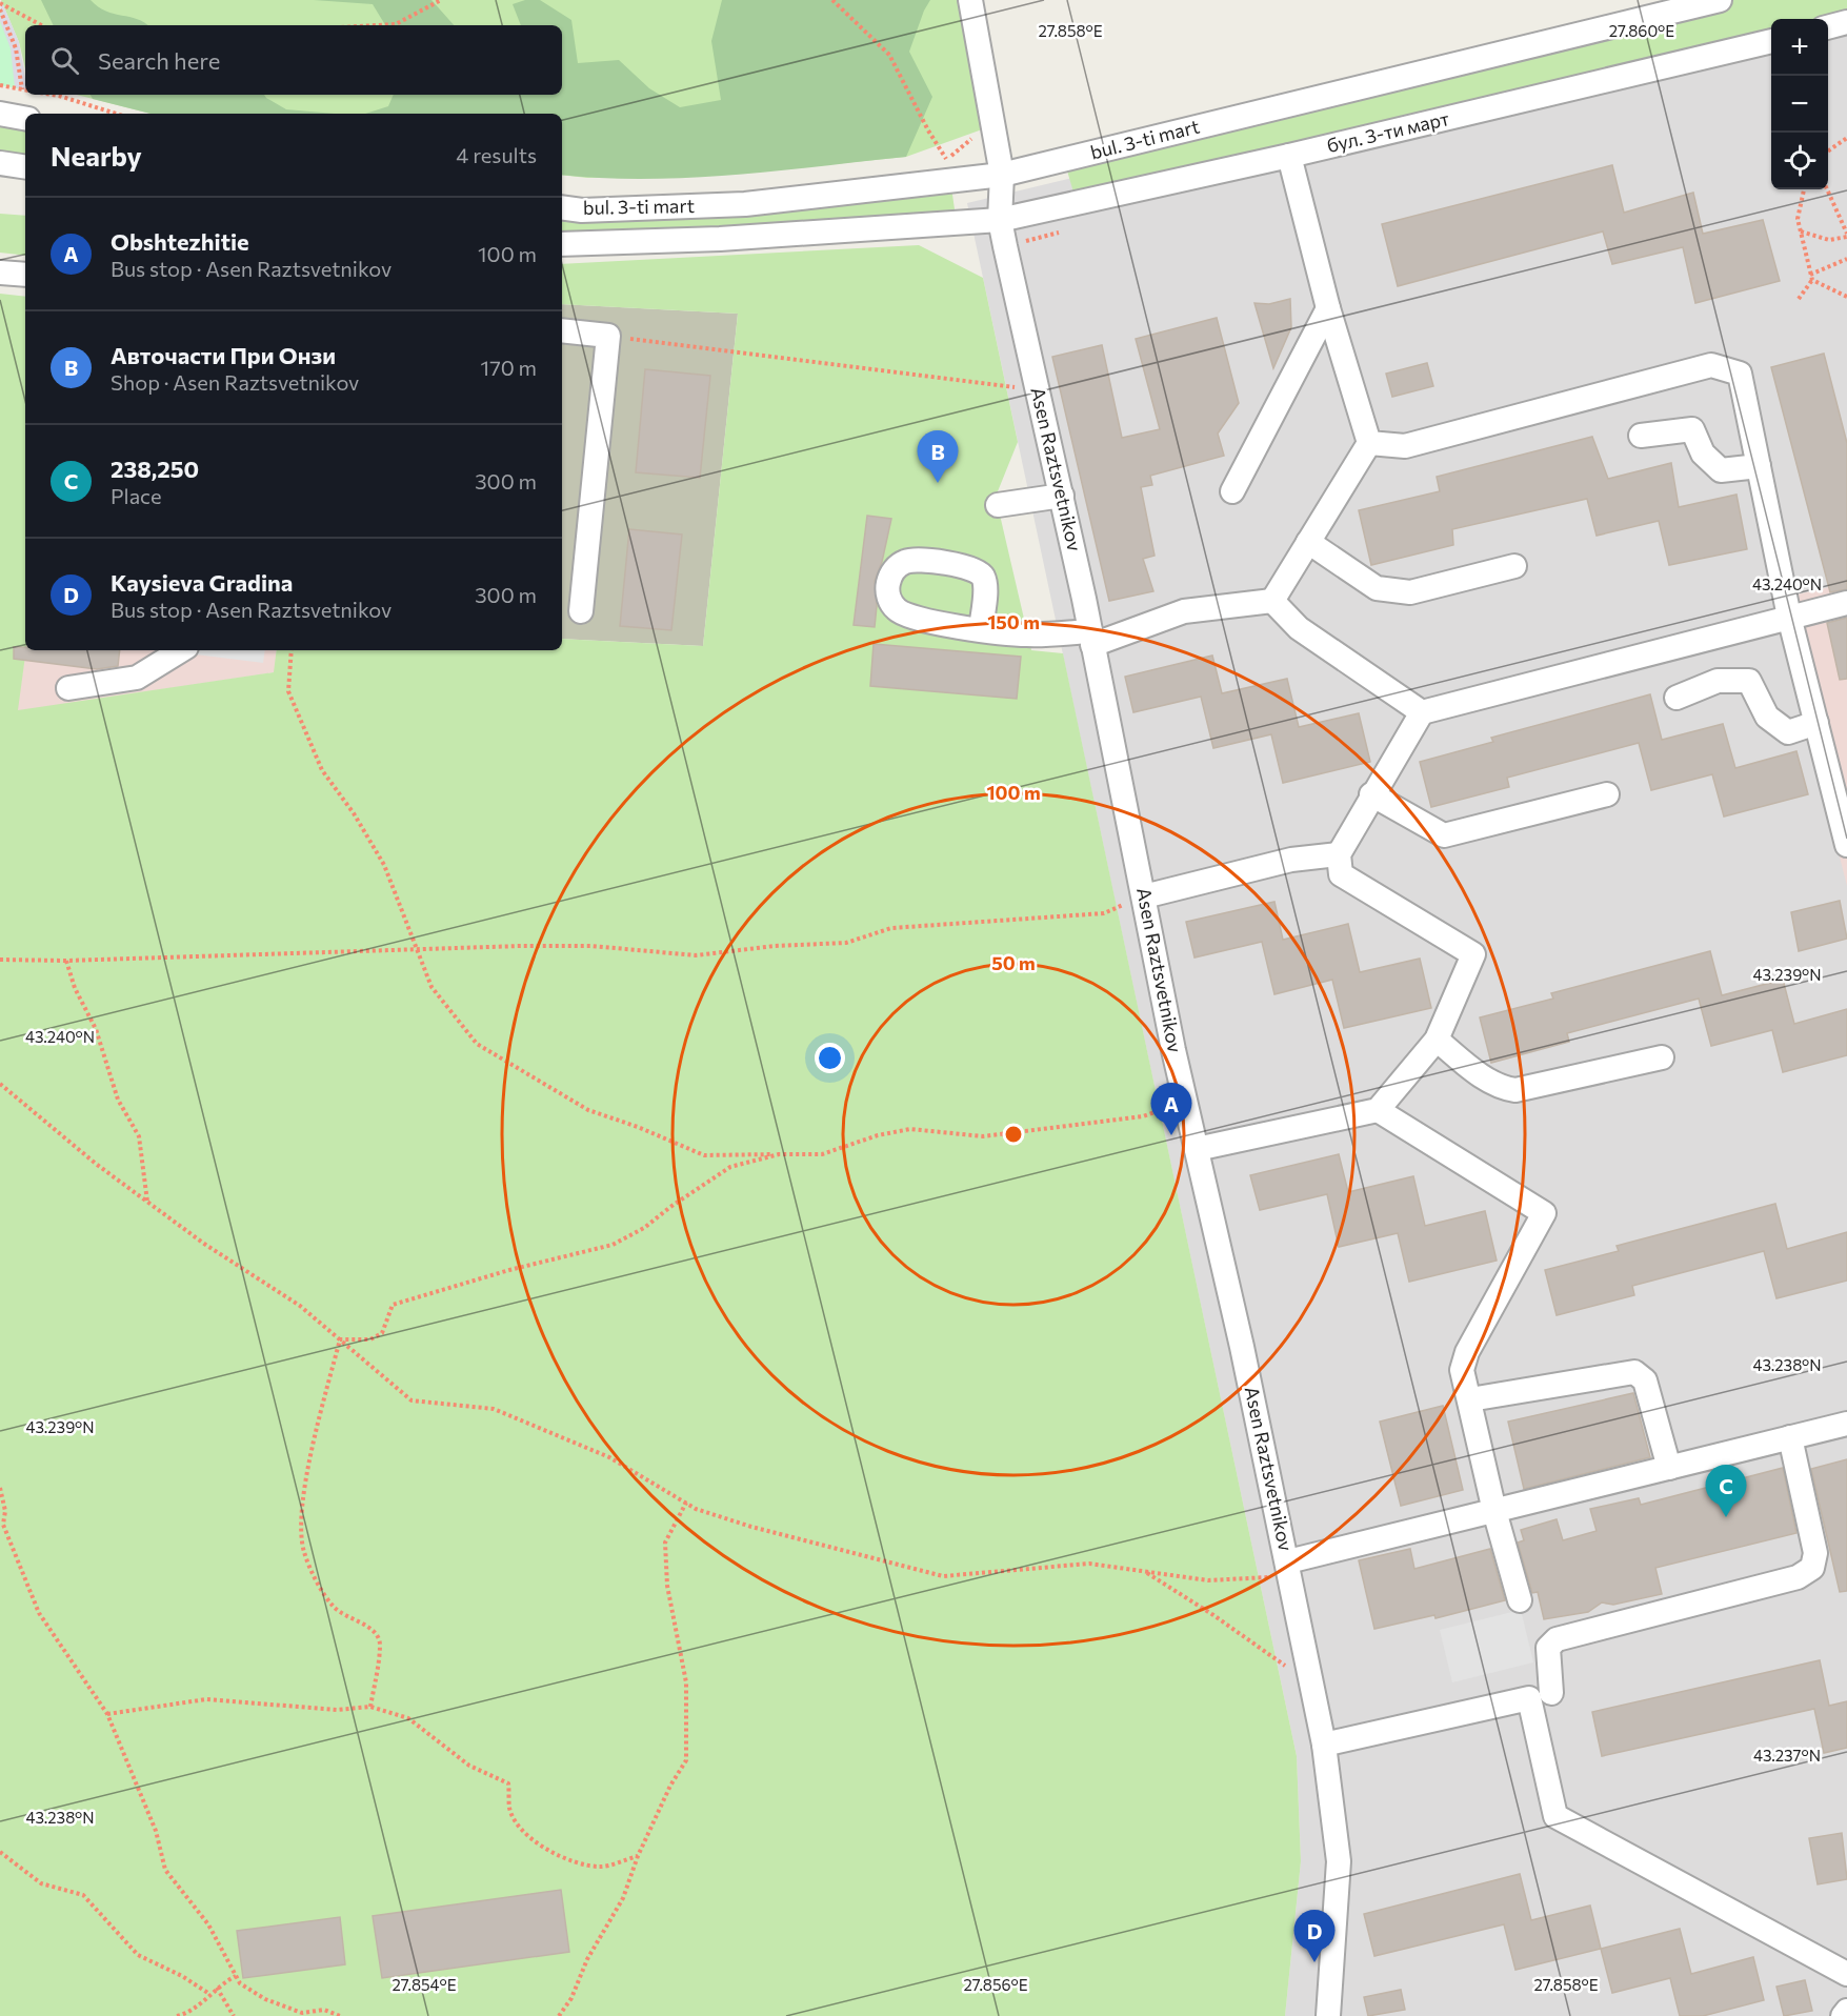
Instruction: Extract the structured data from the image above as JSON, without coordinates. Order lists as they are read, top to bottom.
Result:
{
  "streets": {
    "street": ["бул. 3-ти март", "bul. 3-ti mart", "Asen Raztsvetnikov"]
  },
  "crossings": [
    ["бул. 3-ти март", "bul. 3-ti mart"],
    ["бул. 3-ти март", "Asen Raztsvetnikov"],
    ["bul. 3-ti mart", "Asen Raztsvetnikov"]
  ],
  "page": {
    "map_buttons": ["+", "−"],
    "search": "Search here",
    "heading": ["Nearby", "4 results"],
    "list": [
      {
        "mark": "A",
        "name": "Obshtezhitie",
        "note": "Bus stop · Asen Raztsvetnikov",
        "value": "100 m"
      },
      {
        "mark": "B",
        "name": "Авточасти При Онзи",
        "note": "Shop · Asen Raztsvetnikov",
        "value": "170 m"
      },
      {
        "mark": "C",
        "name": "238,250",
        "note": "Place",
        "value": "300 m"
      },
      {
        "mark": "D",
        "name": "Kaysieva Gradina",
        "note": "Bus stop · Asen Raztsvetnikov",
        "value": "300 m"
      }
    ],
    "pins": [
      "B",
      "A",
      "C",
      "D"
    ]
  },
  "coordinates": [
    "27.858°E",
    "27.860°E",
    "43.240°N",
    "43.239°N",
    "43.238°N",
    "43.237°N",
    "27.854°E",
    "27.856°E"
  ],
  "rings": ["150 m", "100 m", "50 m"]
}
